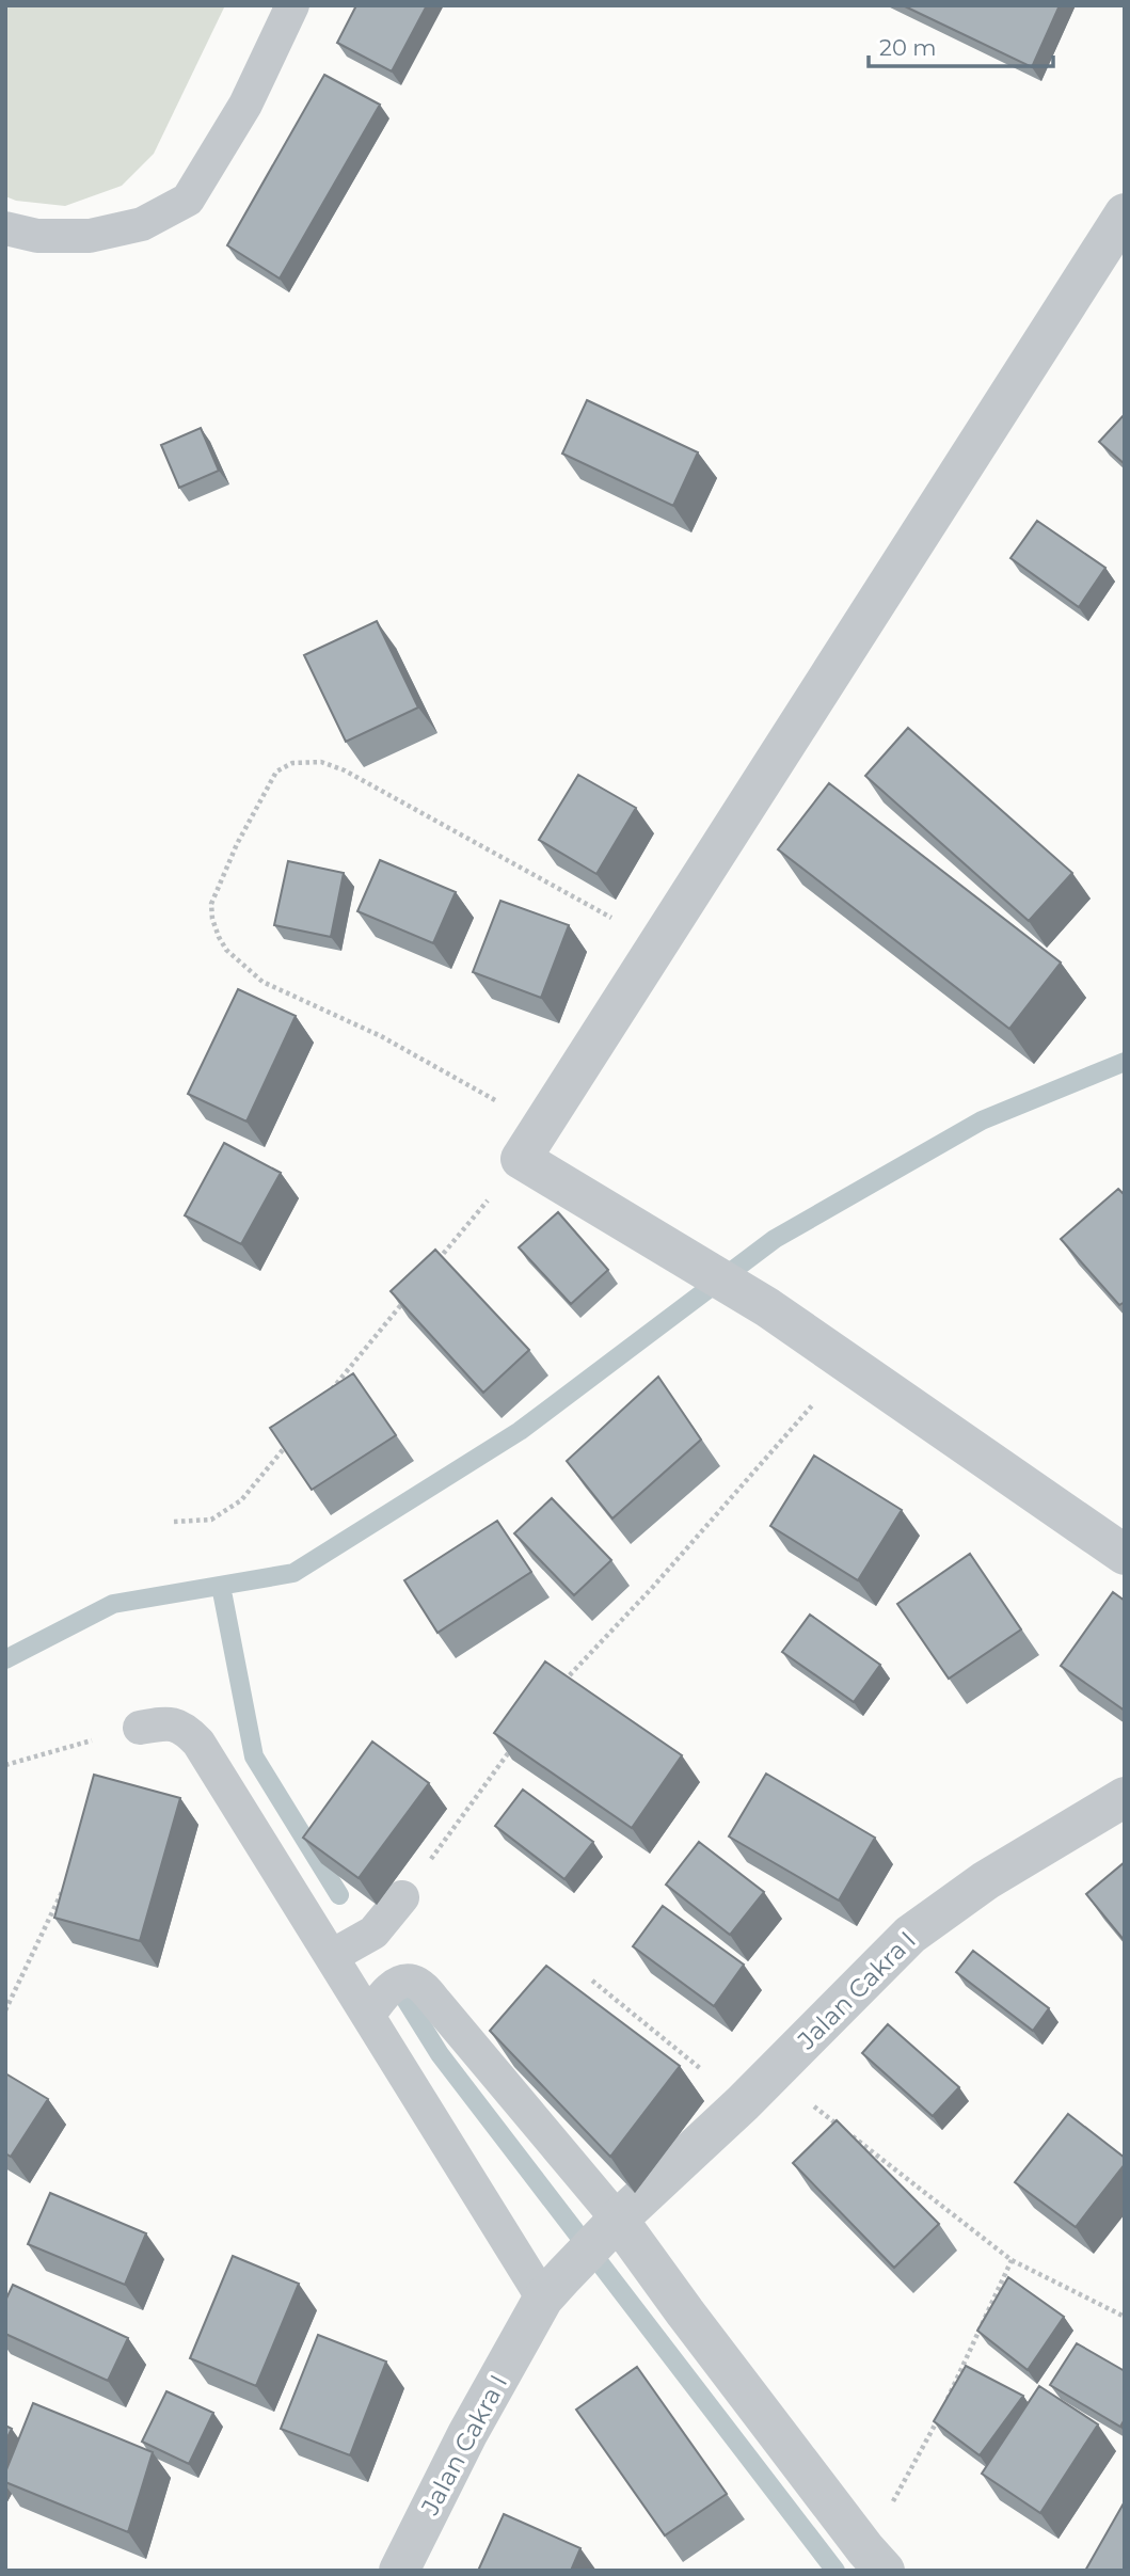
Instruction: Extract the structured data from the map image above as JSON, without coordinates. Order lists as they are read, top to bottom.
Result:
{
  "streets": {
    "street": ["Jalan Cakra I"]
  },
  "scale_bar": "20 m"
}
